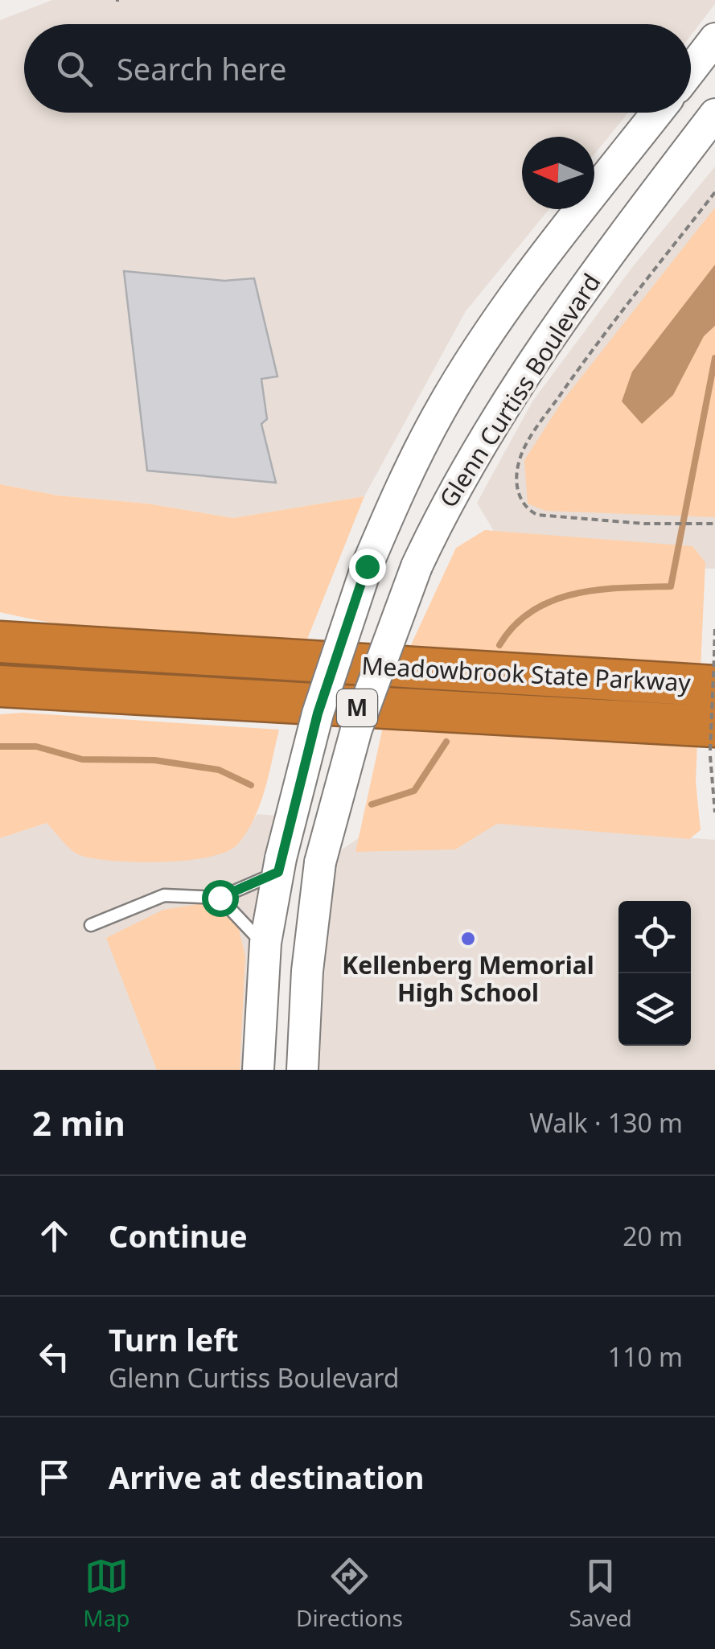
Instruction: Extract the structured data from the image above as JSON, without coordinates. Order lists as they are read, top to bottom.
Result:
{
  "streets": {
    "highway": ["Meadowbrook State Parkway", "M"],
    "main road": ["Glenn Curtiss Boulevard"]
  },
  "places": ["Kellenberg Memorial High School"],
  "north": "left",
  "page": {
    "search": "Search here",
    "heading": ["2 min", "Walk · 130 m"],
    "list": [
      ["Continue", "20 m"],
      ["Turn left", "Glenn Curtiss Boulevard", "110 m"],
      "Arrive at destination"
    ],
    "nav": ["Map", "Directions", "Saved"]
  }
}
